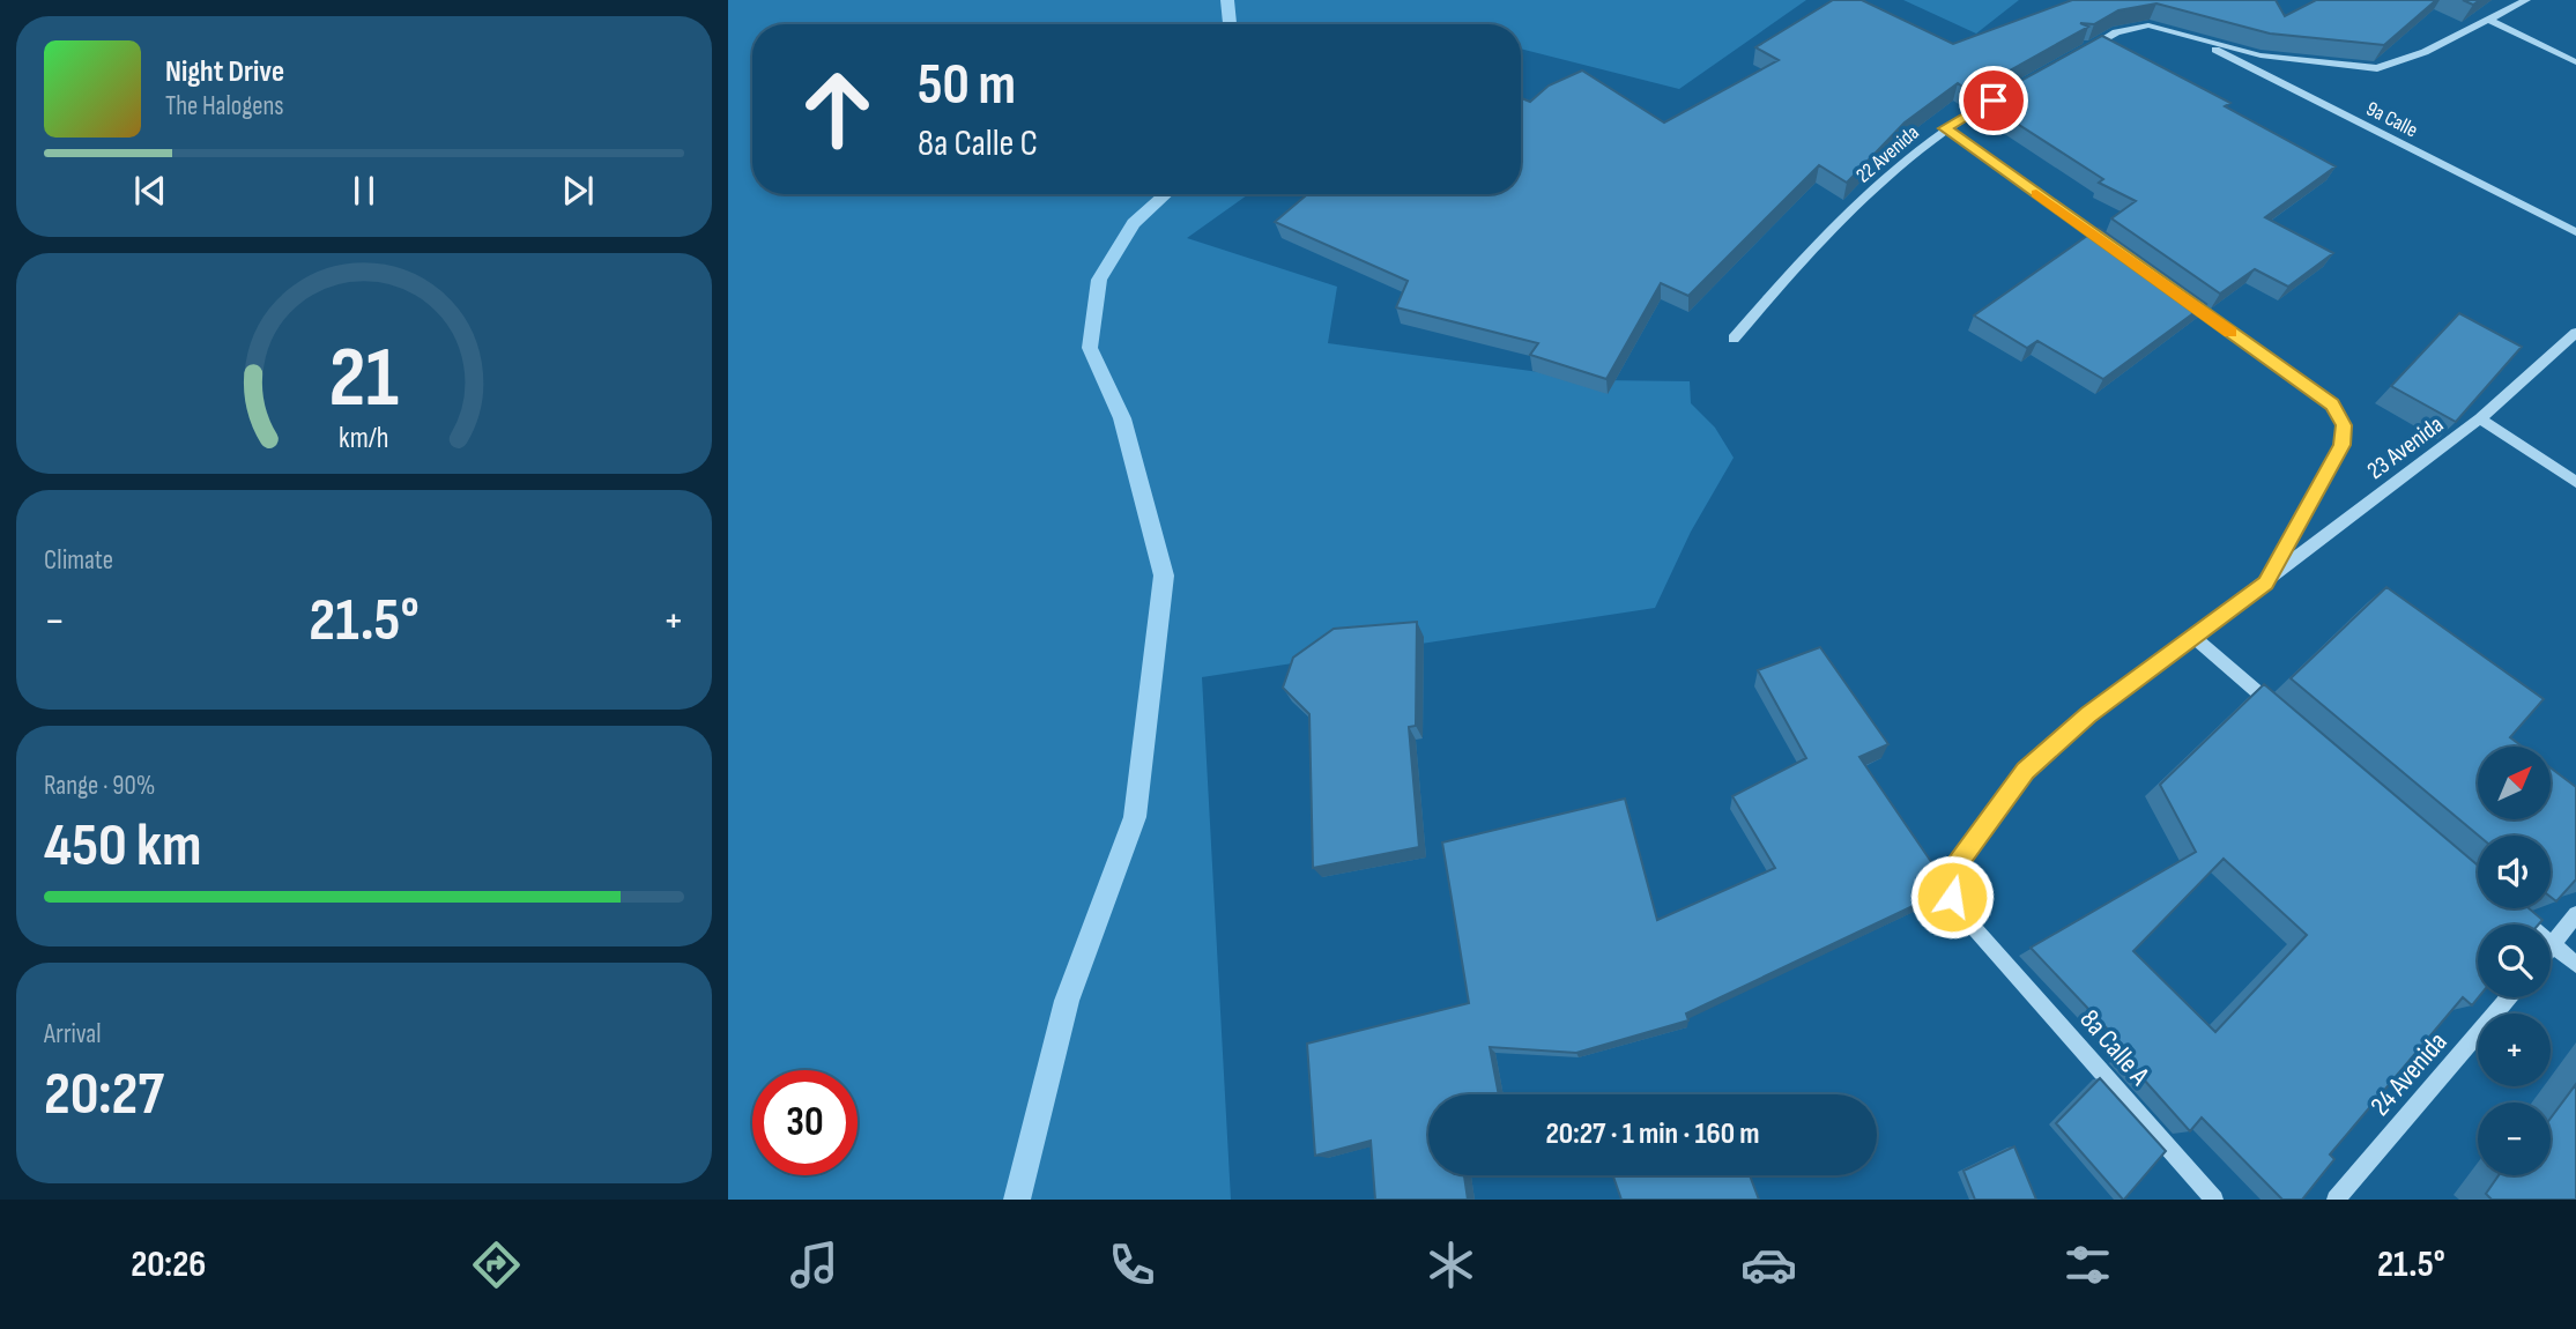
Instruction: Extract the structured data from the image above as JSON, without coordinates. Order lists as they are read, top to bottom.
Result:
{
  "streets": {
    "street": [
      "9a Calle",
      "22 Avenida",
      "23 Avenida",
      "8a Calle A",
      "24 Avenida"
    ]
  },
  "crossings": [
    ["23 Avenida", "8a Calle A"]
  ],
  "north": "top right",
  "page": {
    "turn": ["50 m", "8a Calle C"],
    "song": ["Night Drive", "The Halogens"],
    "tile": [
      "Climate",
      ["Range · 90%", "450 km"],
      ["Arrival", "20:27"]
    ],
    "heat": ["−", "21.5°", "+"],
    "map_buttons": ["+", "−"],
    "limit": "30",
    "trip": "20:27 · 1 min · 160 m",
    "tabs": ["20:26", "21.5°"],
    "gauge": ["21", "km/h"]
  }
}
